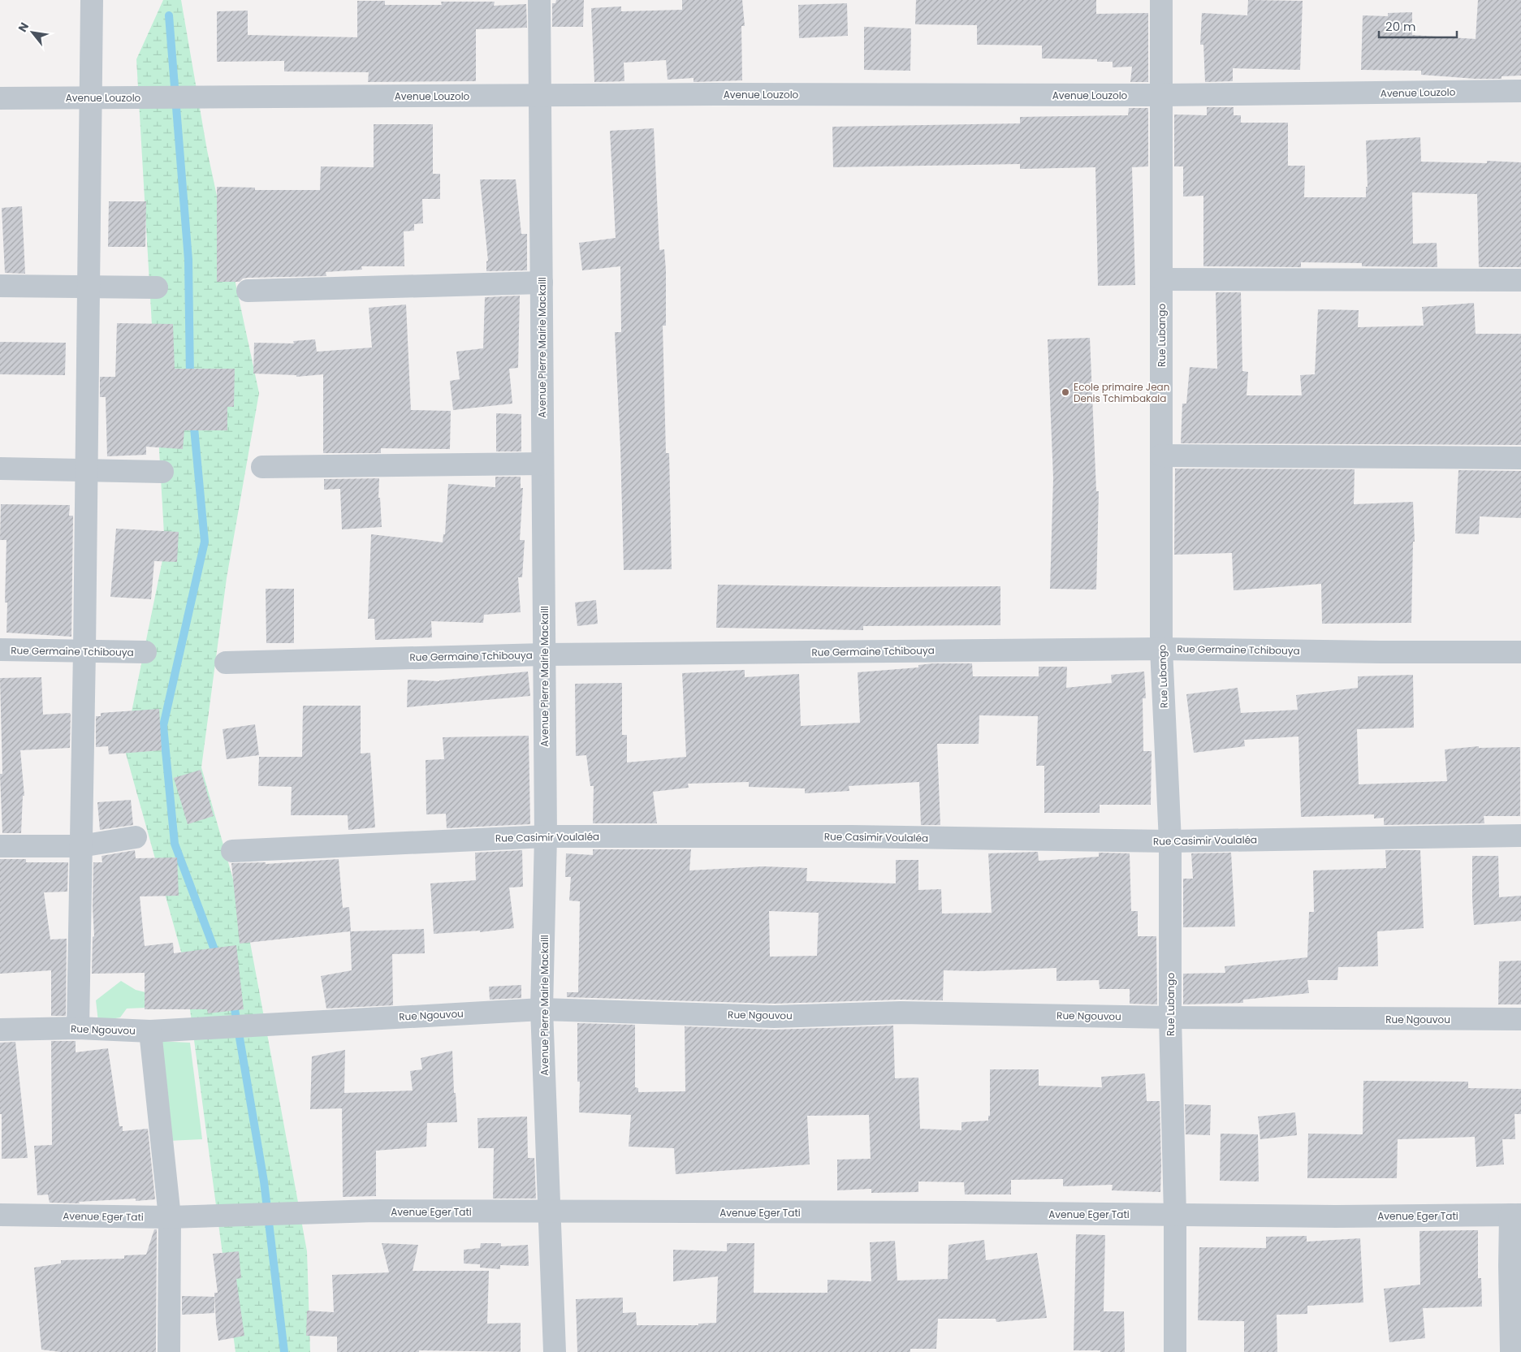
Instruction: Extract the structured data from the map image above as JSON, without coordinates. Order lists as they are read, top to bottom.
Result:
{
  "streets": {
    "street": [
      "Avenue Louzolo",
      "Rue Lubango",
      "Avenue Pierre Mairie Mackaill",
      "Rue Germaine Tchibouya",
      "Rue Casimir Voulaléa",
      "Rue Ngouvou",
      "Avenue Eger Tati"
    ]
  },
  "crossings": [
    ["Avenue Louzolo", "Rue Lubango"],
    ["Avenue Louzolo", "Avenue Pierre Mairie Mackaill"],
    ["Rue Lubango", "Rue Germaine Tchibouya"],
    ["Rue Lubango", "Rue Casimir Voulaléa"],
    ["Rue Lubango", "Rue Ngouvou"],
    ["Rue Lubango", "Avenue Eger Tati"],
    ["Avenue Pierre Mairie Mackaill", "Rue Germaine Tchibouya"],
    ["Avenue Pierre Mairie Mackaill", "Rue Casimir Voulaléa"],
    ["Avenue Pierre Mairie Mackaill", "Rue Ngouvou"],
    ["Avenue Pierre Mairie Mackaill", "Avenue Eger Tati"]
  ],
  "places": ["Ecole primaire Jean Denis Tchimbakala"],
  "scale_bar": "20 m",
  "north": "top left"
}
